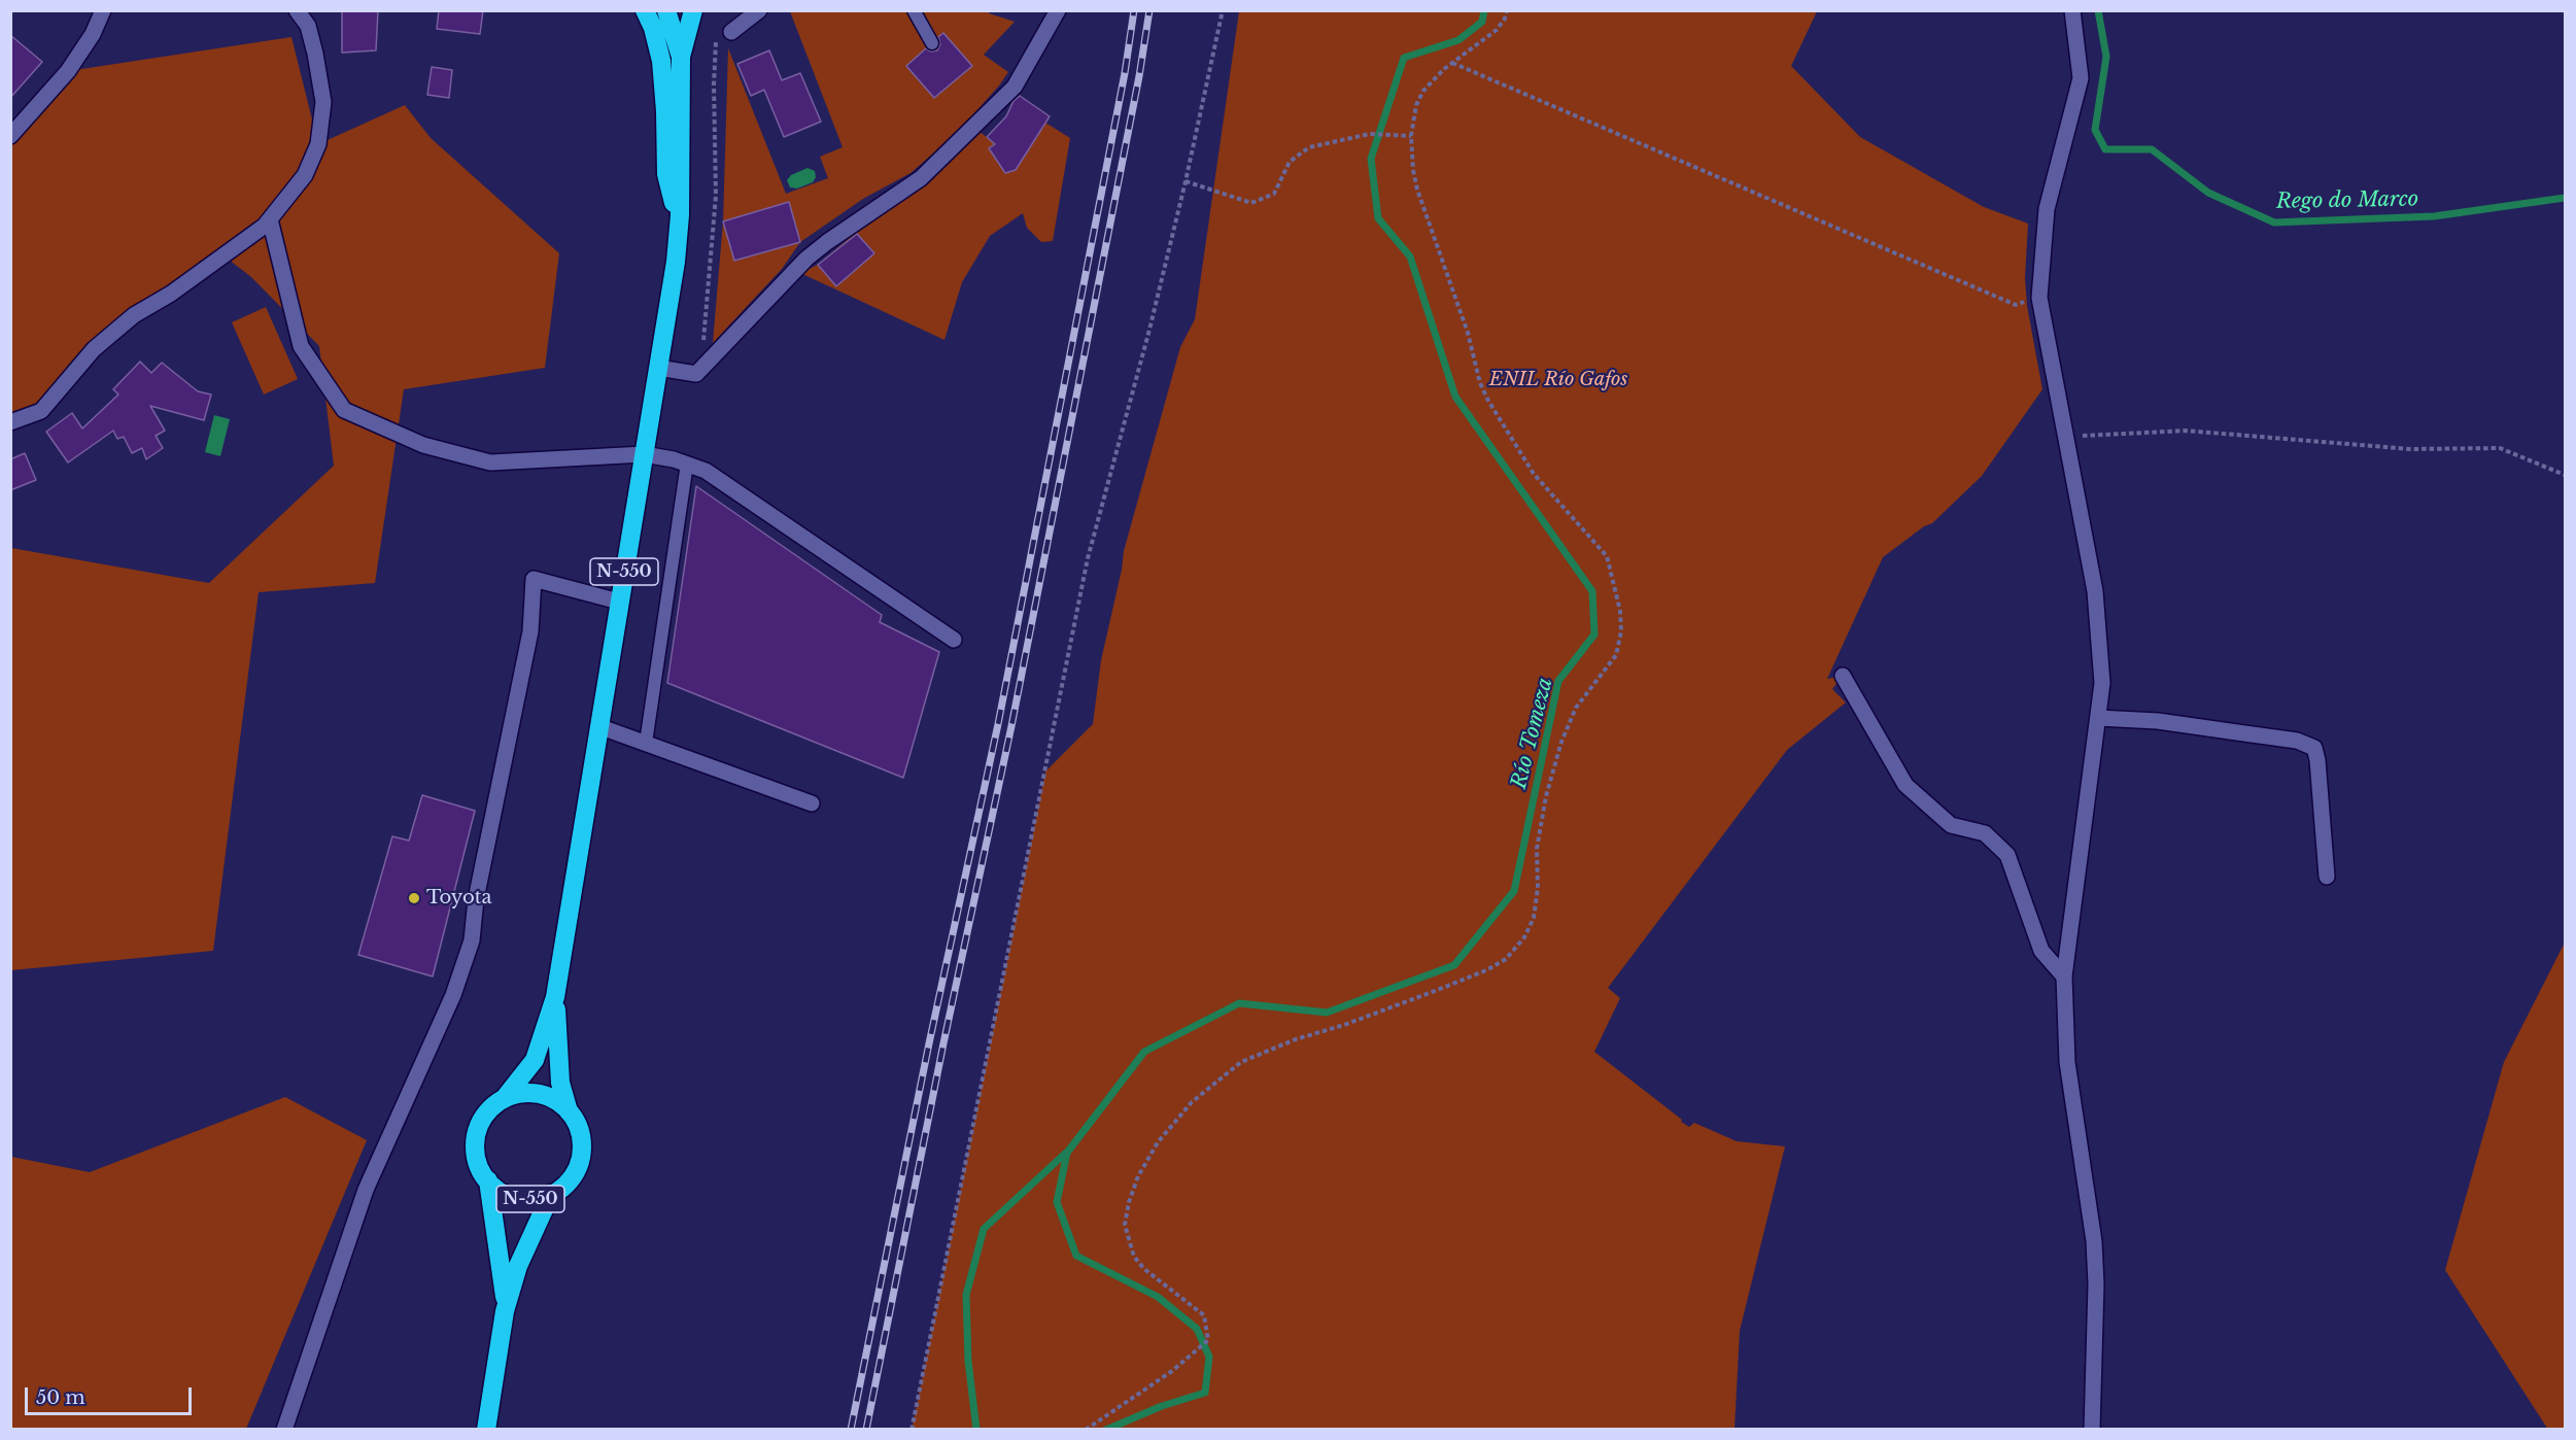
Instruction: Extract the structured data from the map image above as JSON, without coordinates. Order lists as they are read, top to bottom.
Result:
{
  "streets": {
    "highway": ["N-550"]
  },
  "water": ["Rego do Marco", "Río Tomeza"],
  "parks": ["ENIL Río Gafos"],
  "places": ["Toyota"],
  "scale_bar": "50 m"
}
